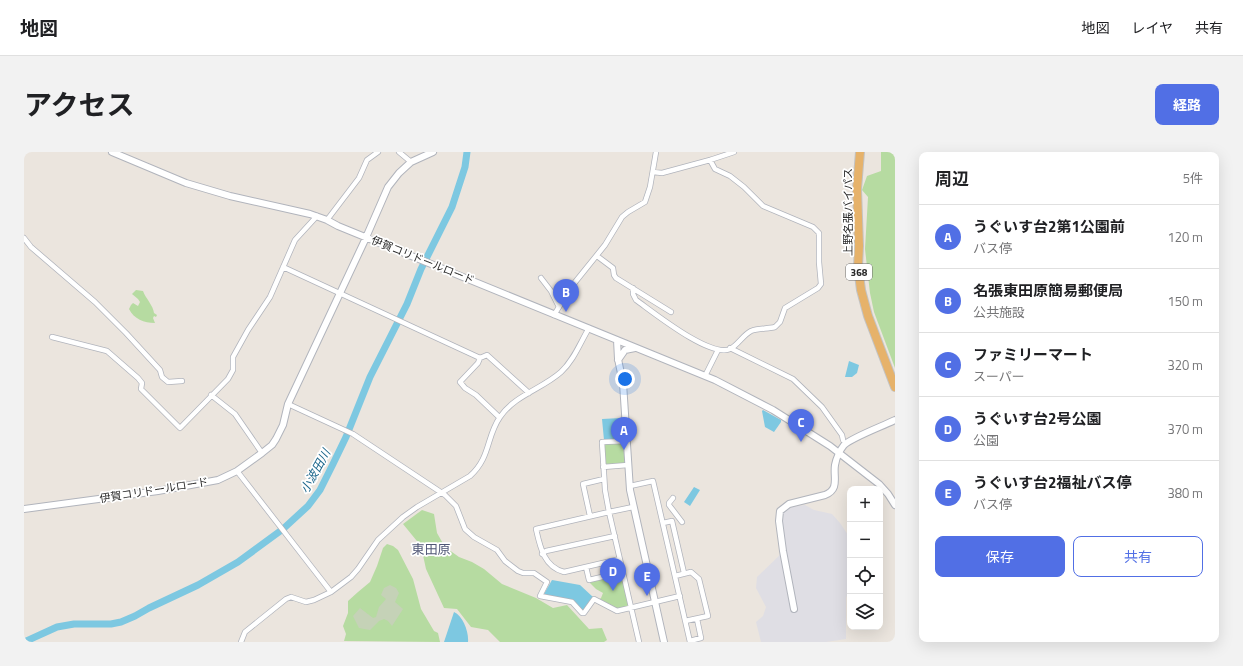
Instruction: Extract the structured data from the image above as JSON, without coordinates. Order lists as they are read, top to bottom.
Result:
{
  "streets": {
    "highway": ["上野名張バイパス", "368"],
    "street": ["伊賀コリドールロード"]
  },
  "districts": ["東田原"],
  "water": ["小波田川"],
  "page": {
    "header": "地図",
    "nav": ["地図", "レイヤ", "共有"],
    "title": "アクセス",
    "buttons": [
      "経路",
      ["保存", "共有"]
    ],
    "heading": ["周辺", "5件"],
    "list": [
      {
        "mark": "A",
        "name": "うぐいす台2第1公園前",
        "note": "バス停",
        "value": "120 m"
      },
      {
        "mark": "B",
        "name": "名張東田原簡易郵便局",
        "note": "公共施設",
        "value": "150 m"
      },
      {
        "mark": "C",
        "name": "ファミリーマート",
        "note": "スーパー",
        "value": "320 m"
      },
      {
        "mark": "D",
        "name": "うぐいす台2号公園",
        "note": "公園",
        "value": "370 m"
      },
      {
        "mark": "E",
        "name": "うぐいす台2福祉バス停",
        "note": "バス停",
        "value": "380 m"
      }
    ],
    "pins": [
      "B",
      "C",
      "A",
      "D",
      "E"
    ],
    "map_buttons": ["+", "−"]
  }
}
